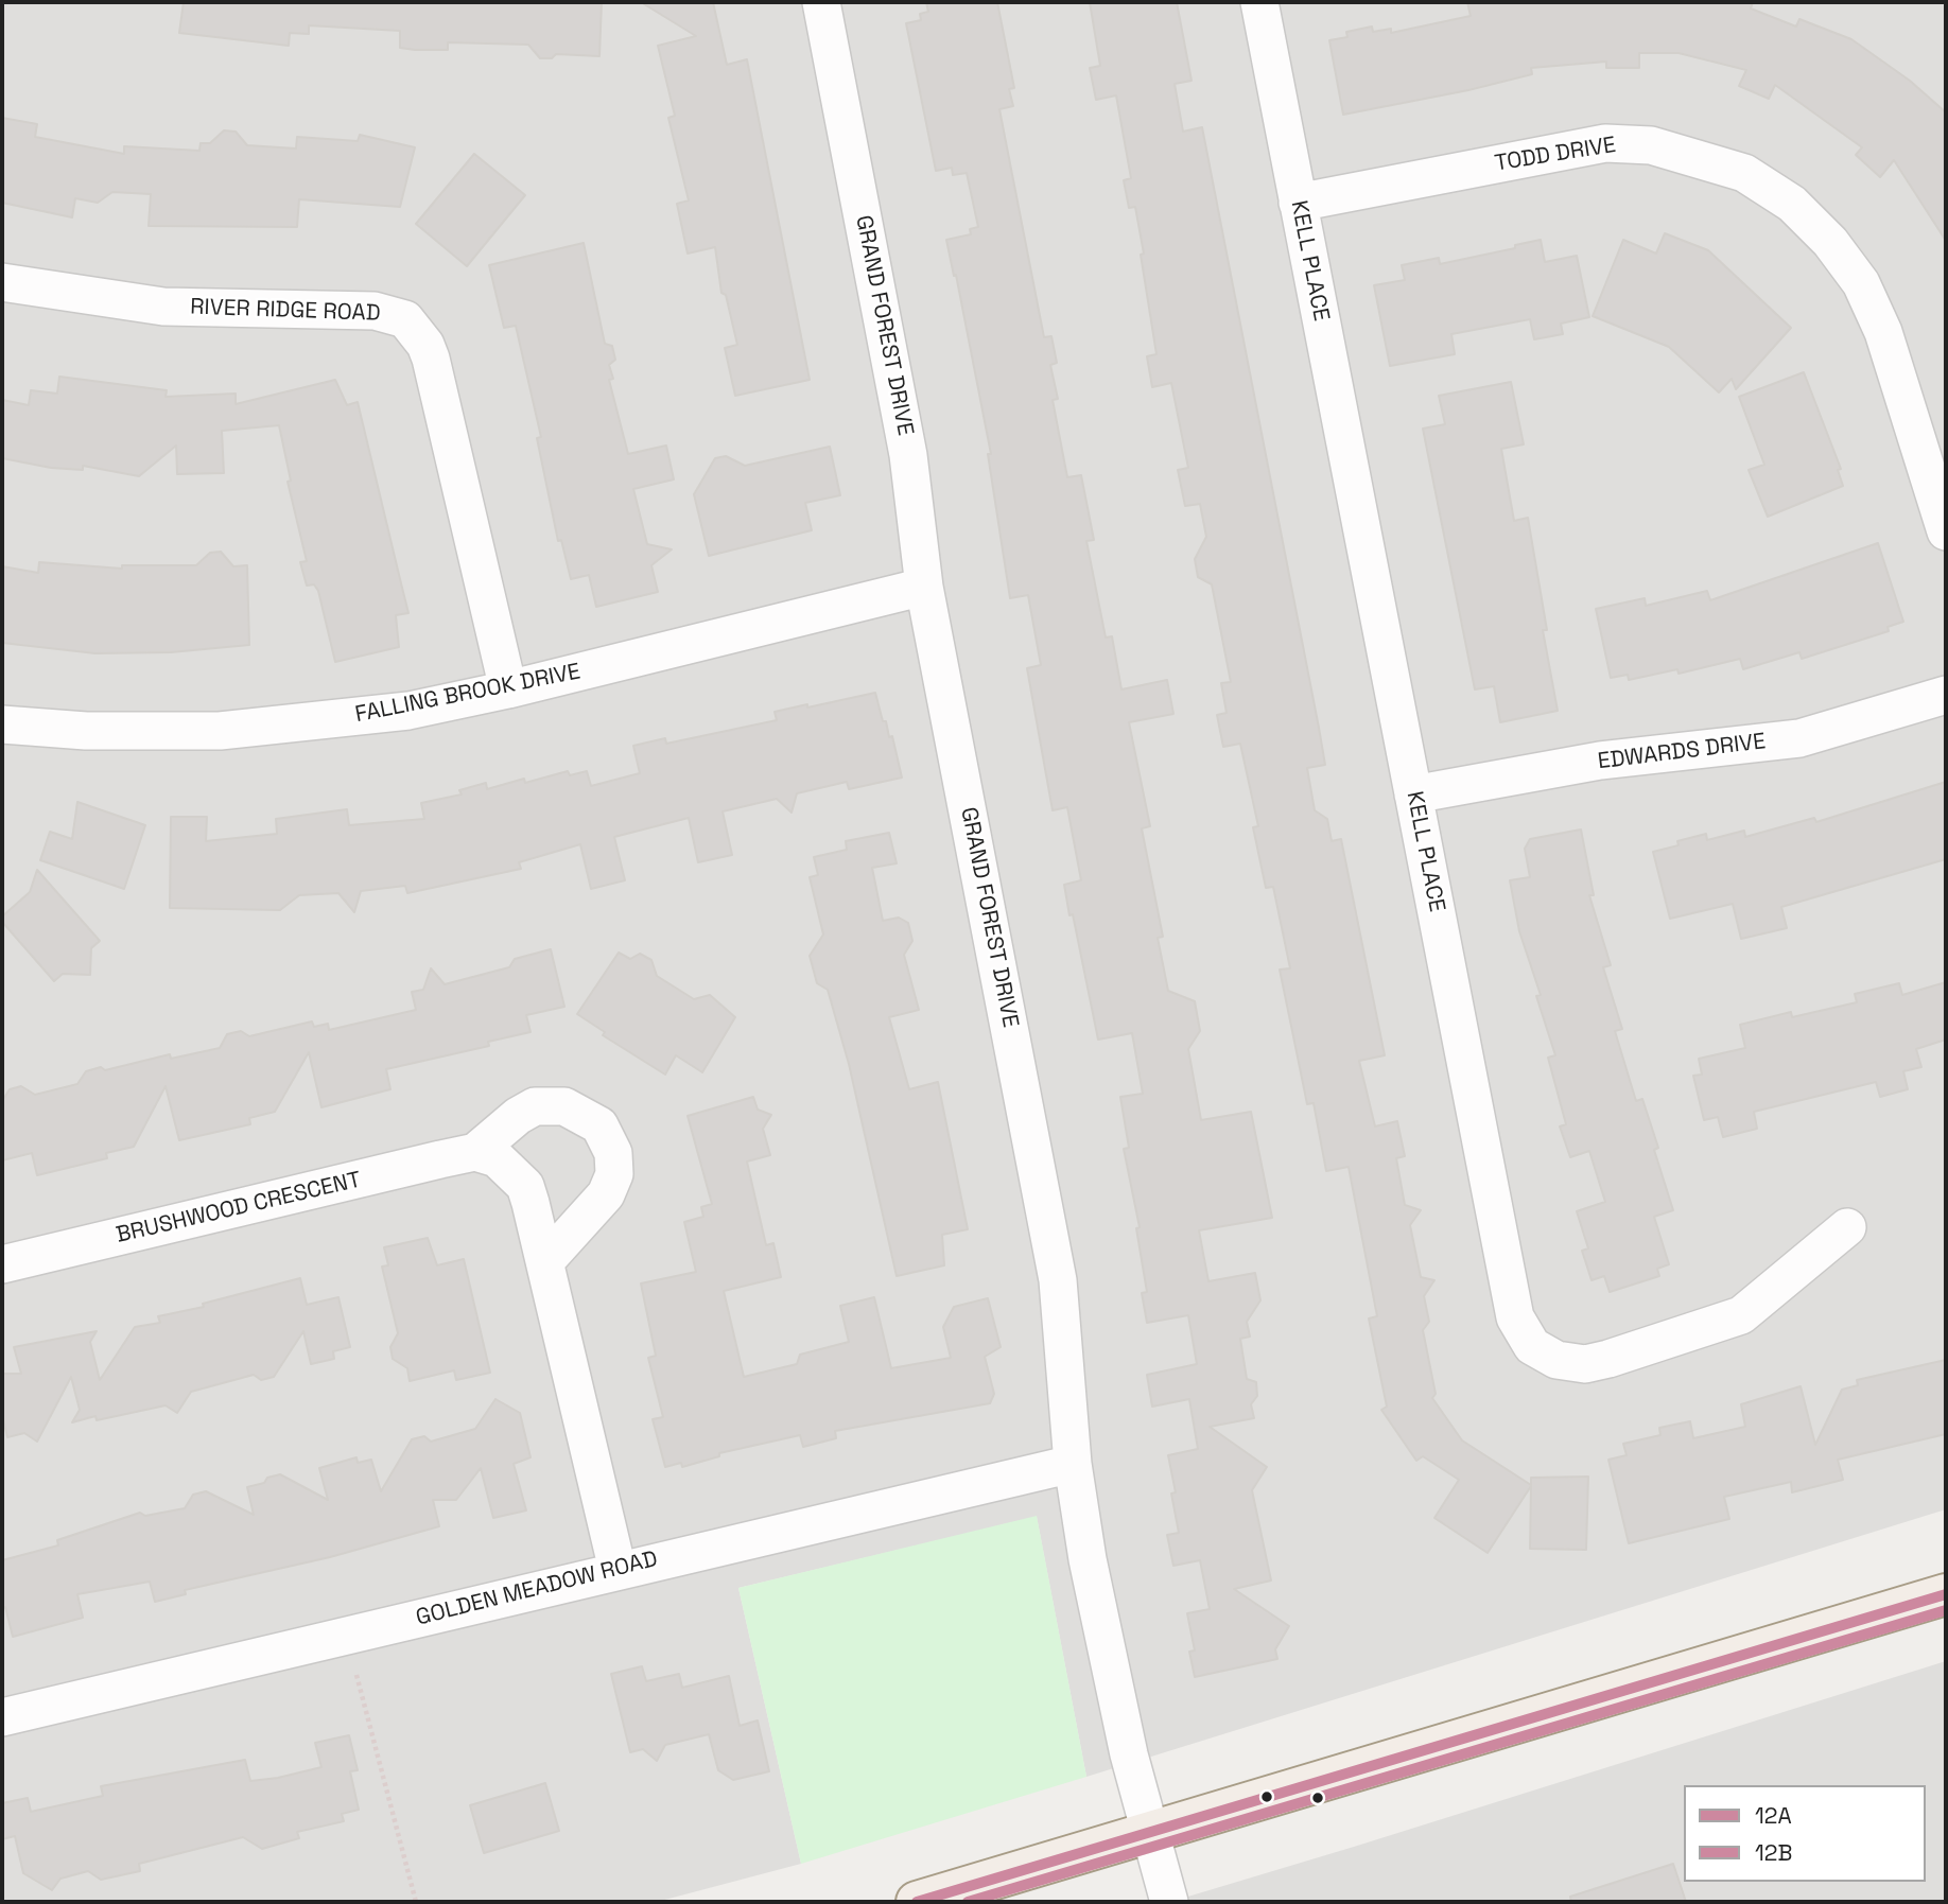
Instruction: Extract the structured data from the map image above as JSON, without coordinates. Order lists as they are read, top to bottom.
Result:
{
  "streets": {
    "street": [
      "TODD DRIVE",
      "KELL PLACE",
      "RIVER RIDGE ROAD",
      "GRAND FOREST DRIVE",
      "FALLING BROOK DRIVE",
      "EDWARDS DRIVE",
      "BRUSHWOOD CRESCENT",
      "GOLDEN MEADOW ROAD"
    ]
  },
  "crossings": [
    ["TODD DRIVE", "KELL PLACE"],
    ["KELL PLACE", "EDWARDS DRIVE"],
    ["RIVER RIDGE ROAD", "FALLING BROOK DRIVE"],
    ["GRAND FOREST DRIVE", "FALLING BROOK DRIVE"],
    ["GRAND FOREST DRIVE", "GOLDEN MEADOW ROAD"]
  ],
  "lines": ["transit line 12A", "transit line 12B"],
  "legend": ["12A", "12B"]
}
